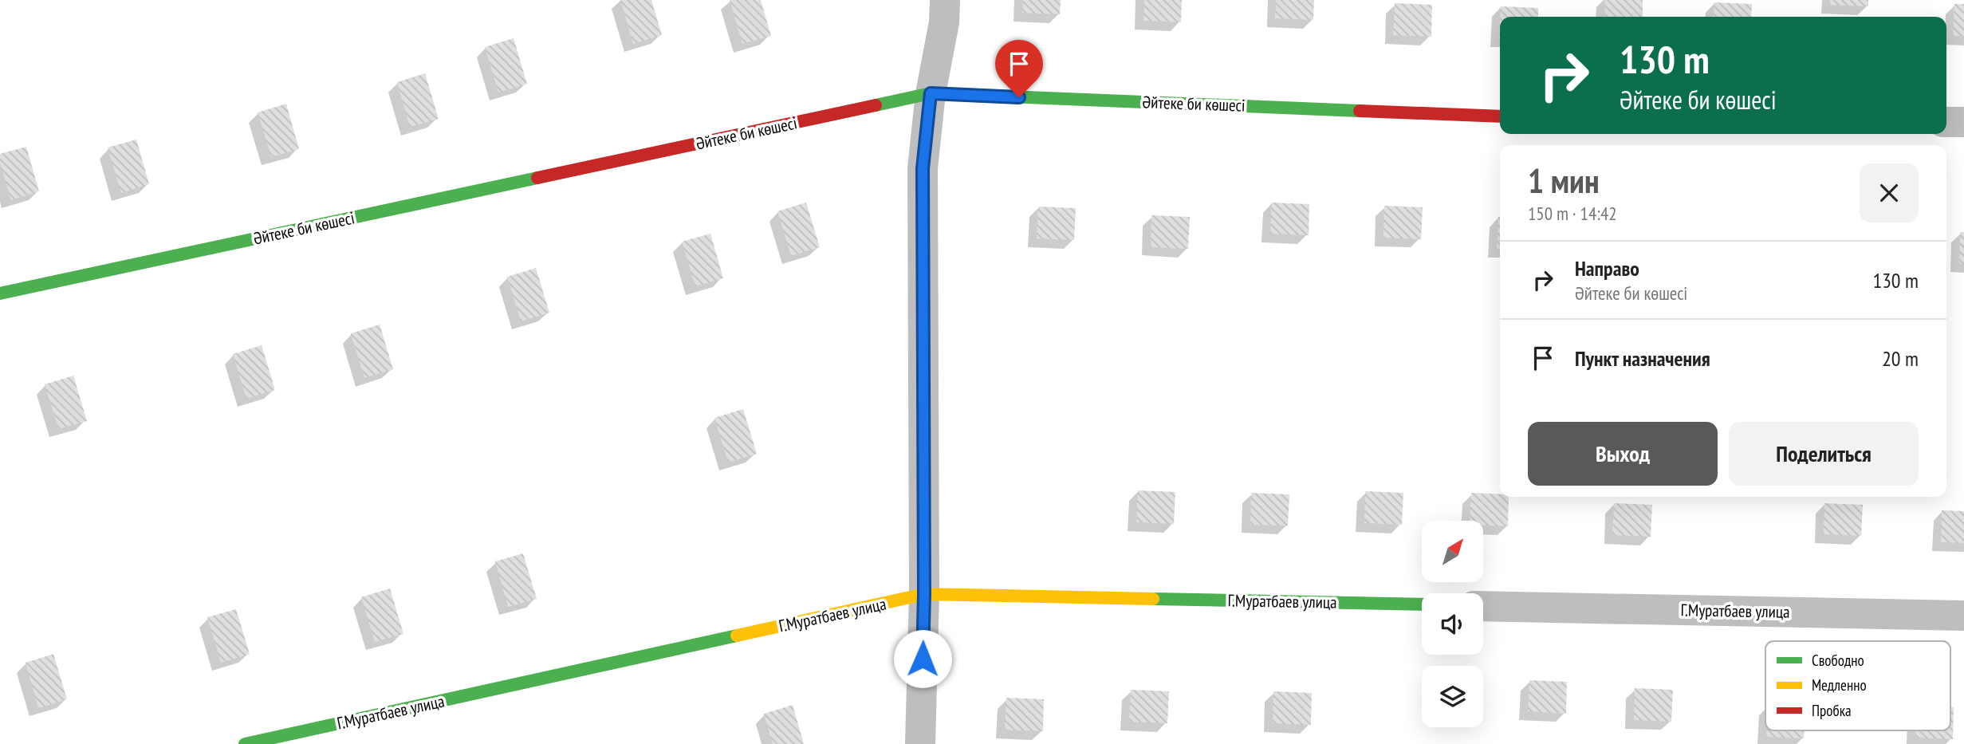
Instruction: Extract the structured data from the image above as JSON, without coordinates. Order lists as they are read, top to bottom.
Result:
{
  "streets": {
    "street": ["Әйтеке би көшесі", "Г.Муратбаев улица"]
  },
  "legend": ["Свободно", "Медленно", "Пробка"],
  "north": "top right",
  "page": {
    "turn": ["130 m", "Әйтеке би көшесі"],
    "heading": ["1 мин", "150 m · 14:42"],
    "list": [
      {
        "name": "Направо",
        "note": "Әйтеке би көшесі",
        "value": "130 m"
      },
      {
        "name": "Пункт назначения",
        "value": "20 m"
      }
    ],
    "buttons": ["Выход", "Поделиться"]
  }
}
